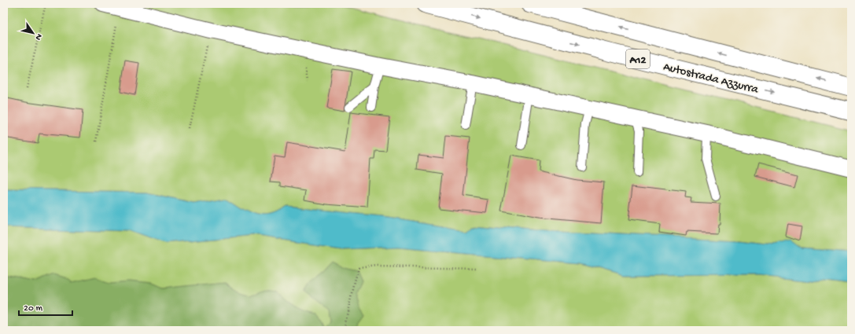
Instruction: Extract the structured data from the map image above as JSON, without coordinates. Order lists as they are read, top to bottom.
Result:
{
  "streets": {
    "highway": ["A12", "Autostrada Azzurra"]
  },
  "scale_bar": "20 m",
  "north": "bottom right"
}
